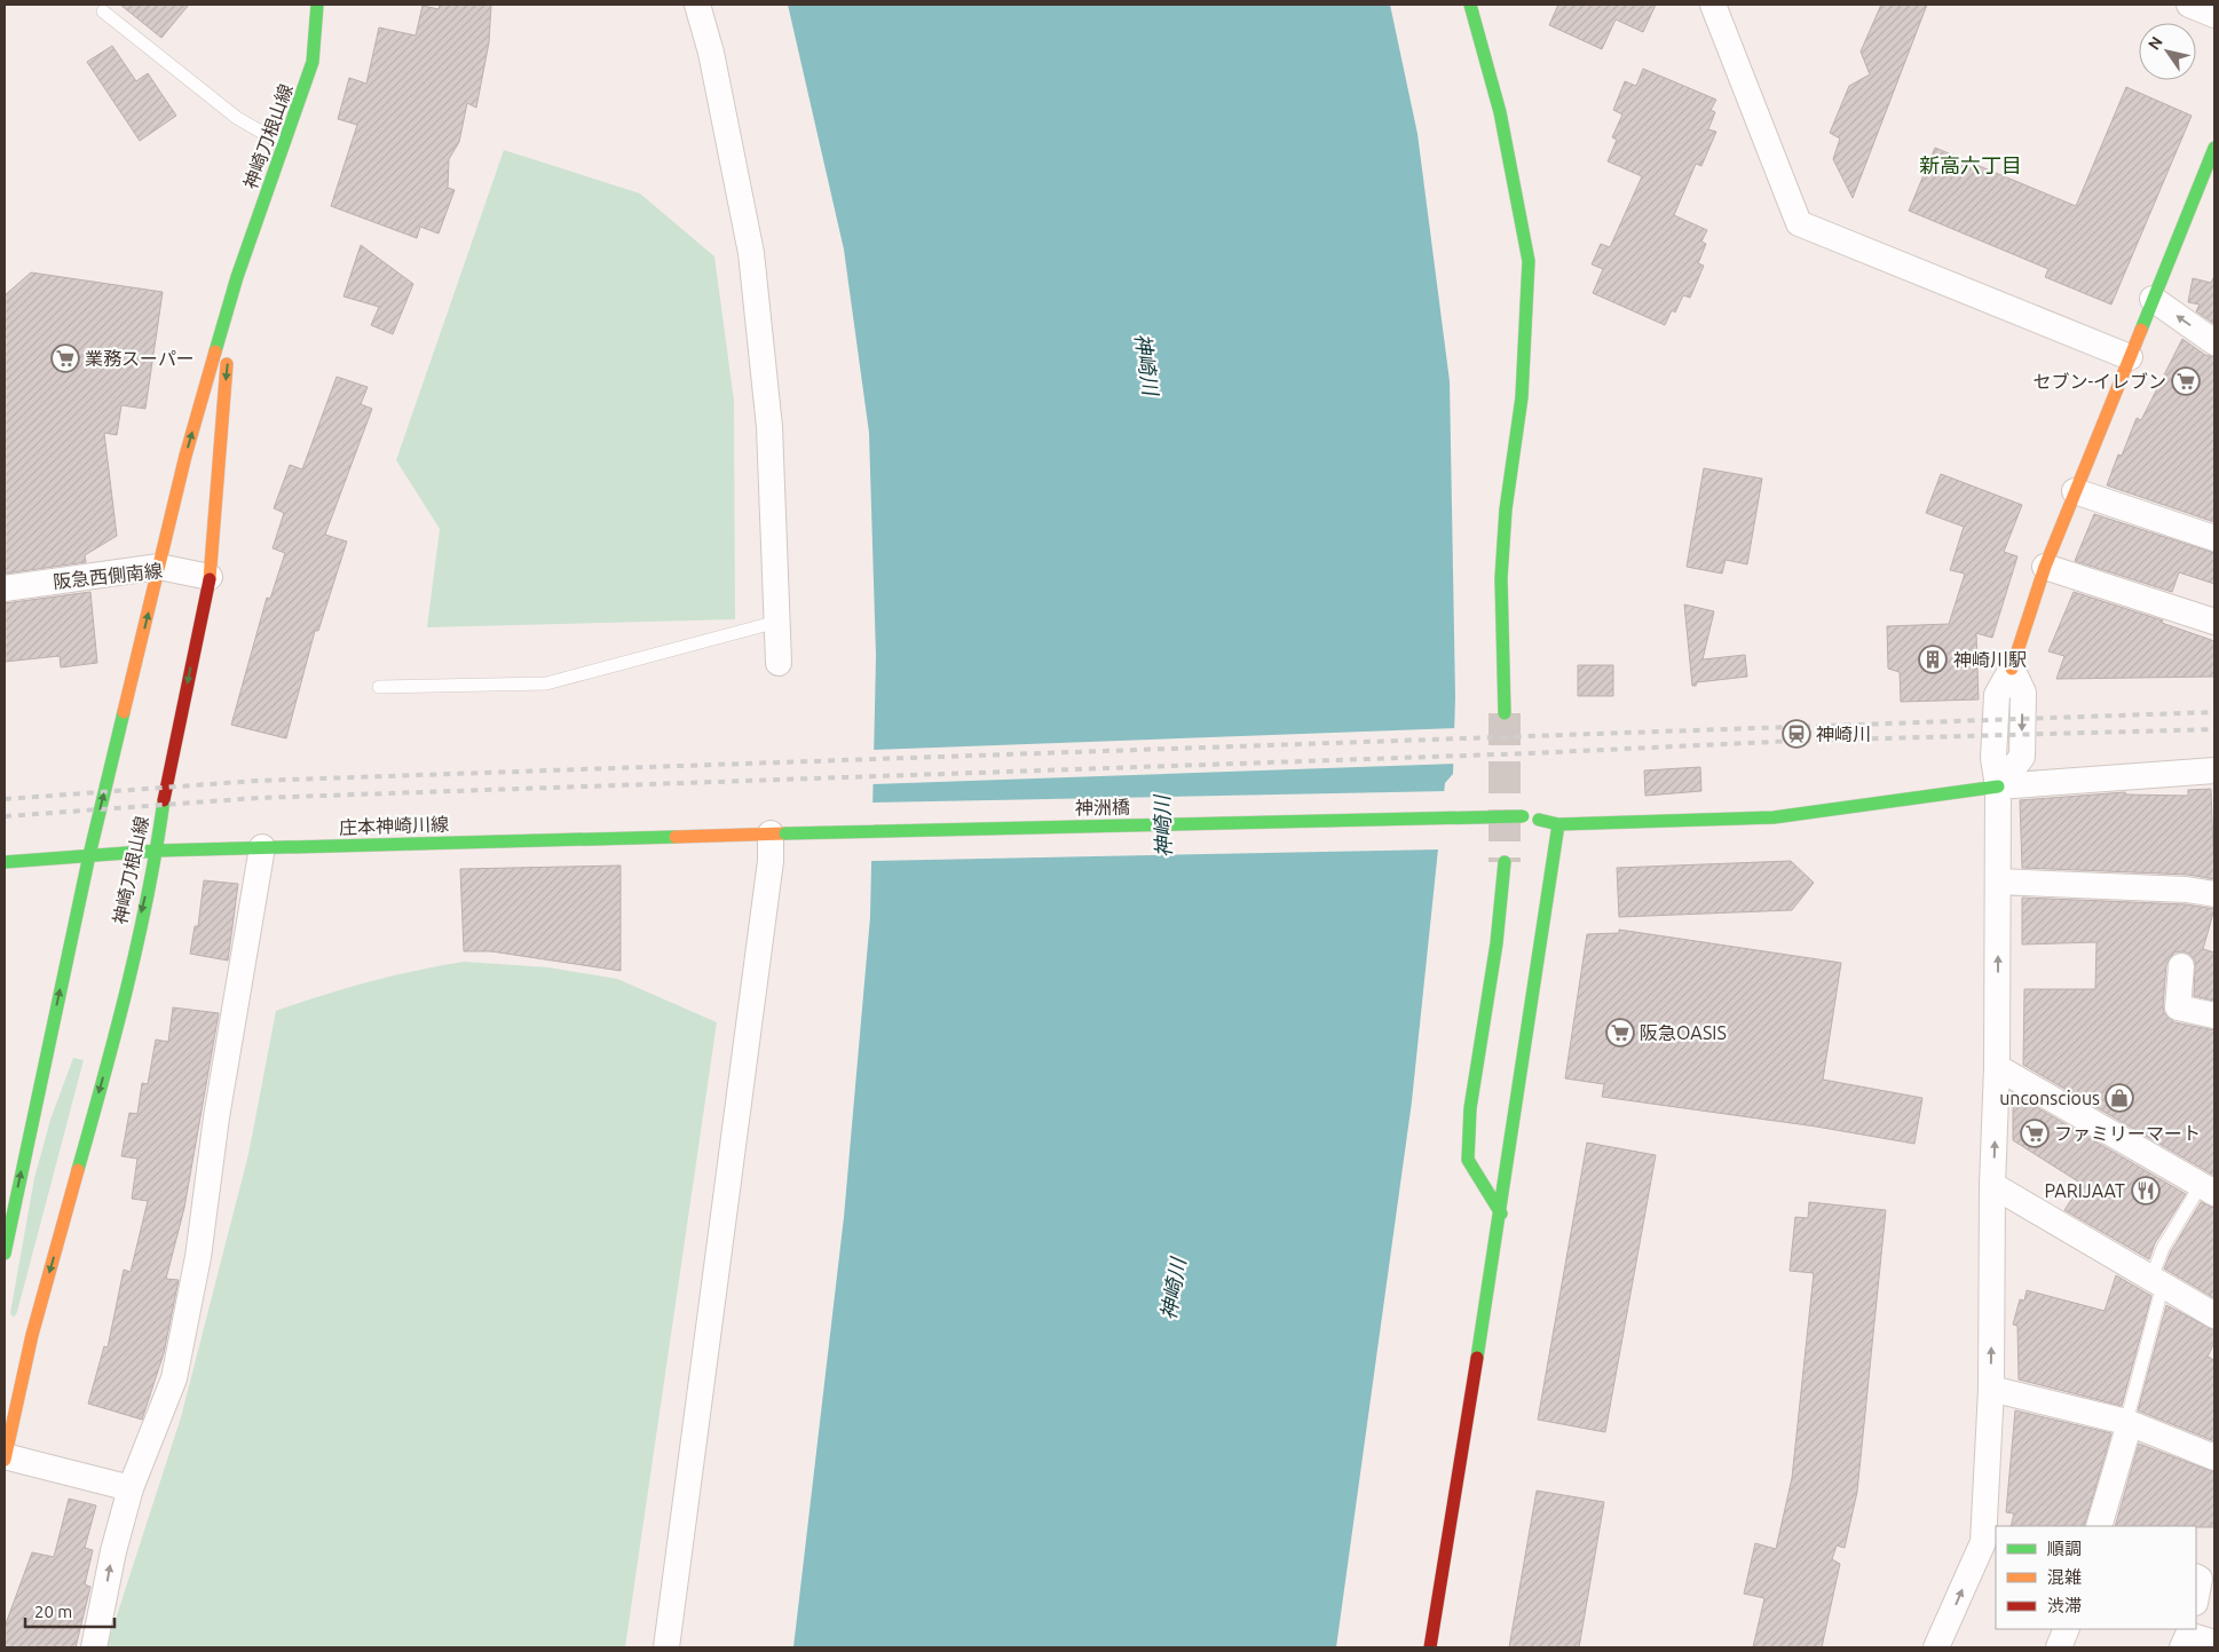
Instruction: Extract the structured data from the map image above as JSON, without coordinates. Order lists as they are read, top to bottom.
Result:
{
  "streets": {
    "street": [
      "神崎刀根山線",
      "阪急西側南線",
      "神洲橋",
      "庄本神崎川線"
    ]
  },
  "crossings": [
    ["神崎刀根山線", "阪急西側南線"],
    ["神崎刀根山線", "庄本神崎川線"],
    ["神洲橋", "庄本神崎川線"]
  ],
  "districts": ["新高六丁目"],
  "water": ["神崎川"],
  "places": {
    "supermarket": [
      "業務スーパー",
      "セブン-イレブン",
      "阪急OASIS",
      "ファミリーマート"
    ],
    "building": ["神崎川駅"],
    "station": ["神崎川"],
    "shop": ["unconscious"],
    "restaurant": ["PARIJAAT"]
  },
  "legend": ["順調", "混雑", "渋滞"],
  "scale_bar": "20 m",
  "north": "top left"
}
